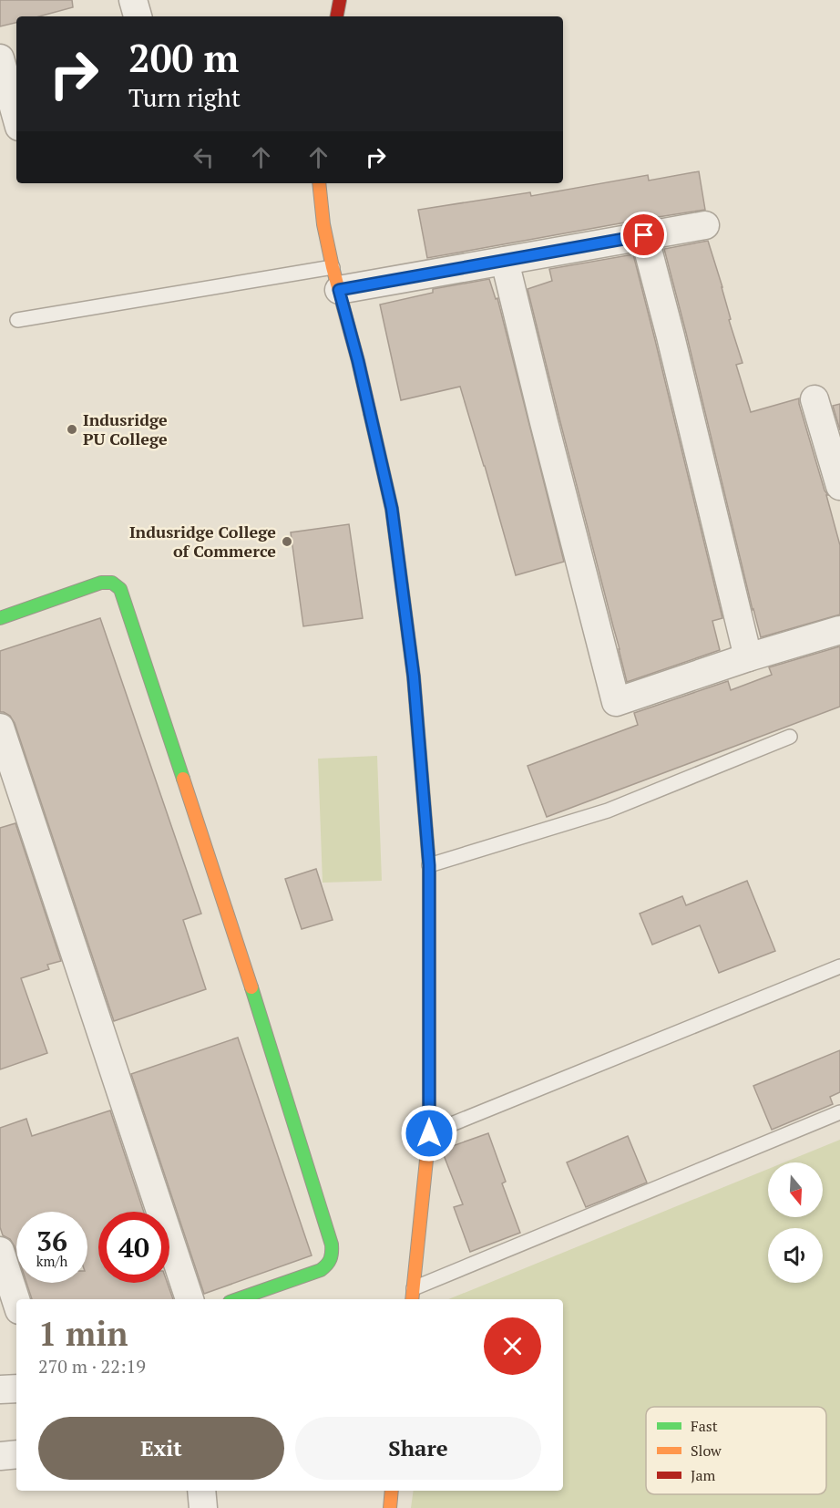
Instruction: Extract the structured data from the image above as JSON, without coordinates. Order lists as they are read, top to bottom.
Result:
{
  "places": ["Indusridge PU College", "Indusridge College of Commerce"],
  "legend": ["Fast", "Slow", "Jam"],
  "north": "bottom",
  "page": {
    "turn": ["200 m", "Turn right"],
    "speed": "36 km/h",
    "limit": "40",
    "heading": ["1 min", "270 m · 22:19"],
    "buttons": ["Exit", "Share"]
  }
}
